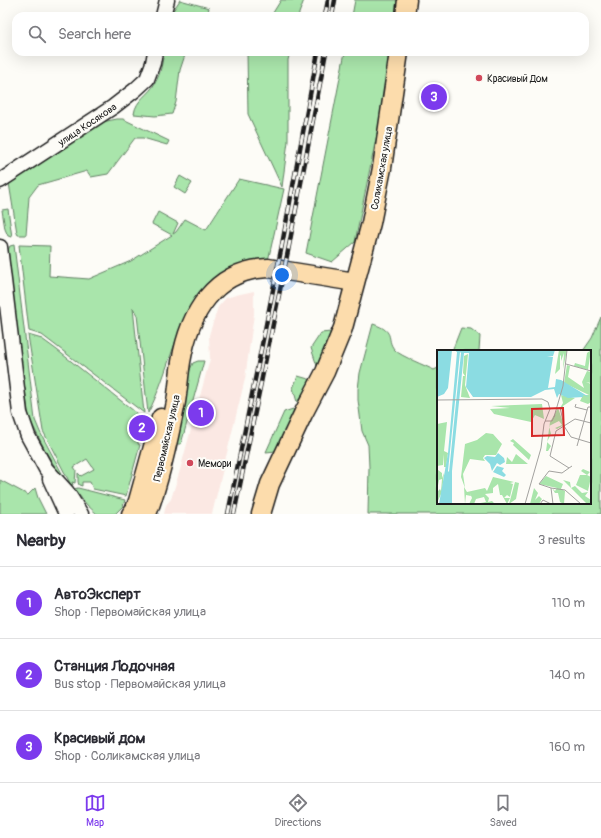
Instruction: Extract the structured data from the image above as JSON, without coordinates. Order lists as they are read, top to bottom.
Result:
{
  "streets": {
    "main road": ["Соликамская улица", "Первомайская улица"],
    "street": ["улица Косякова"]
  },
  "crossings": [
    ["Соликамская улица", "Первомайская улица"]
  ],
  "places": ["Красивый Дом", "Мемори"],
  "page": {
    "search": "Search here",
    "pins": ["3", "1", "2"],
    "heading": ["Nearby", "3 results"],
    "list": [
      {
        "mark": "1",
        "name": "АвтоЭксперт",
        "note": "Shop · Первомайская улица",
        "value": "110 m"
      },
      {
        "mark": "2",
        "name": "Станция Лодочная",
        "note": "Bus stop · Первомайская улица",
        "value": "140 m"
      },
      {
        "mark": "3",
        "name": "Красивый дом",
        "note": "Shop · Соликамская улица",
        "value": "160 m"
      }
    ],
    "nav": ["Map", "Directions", "Saved"]
  }
}
